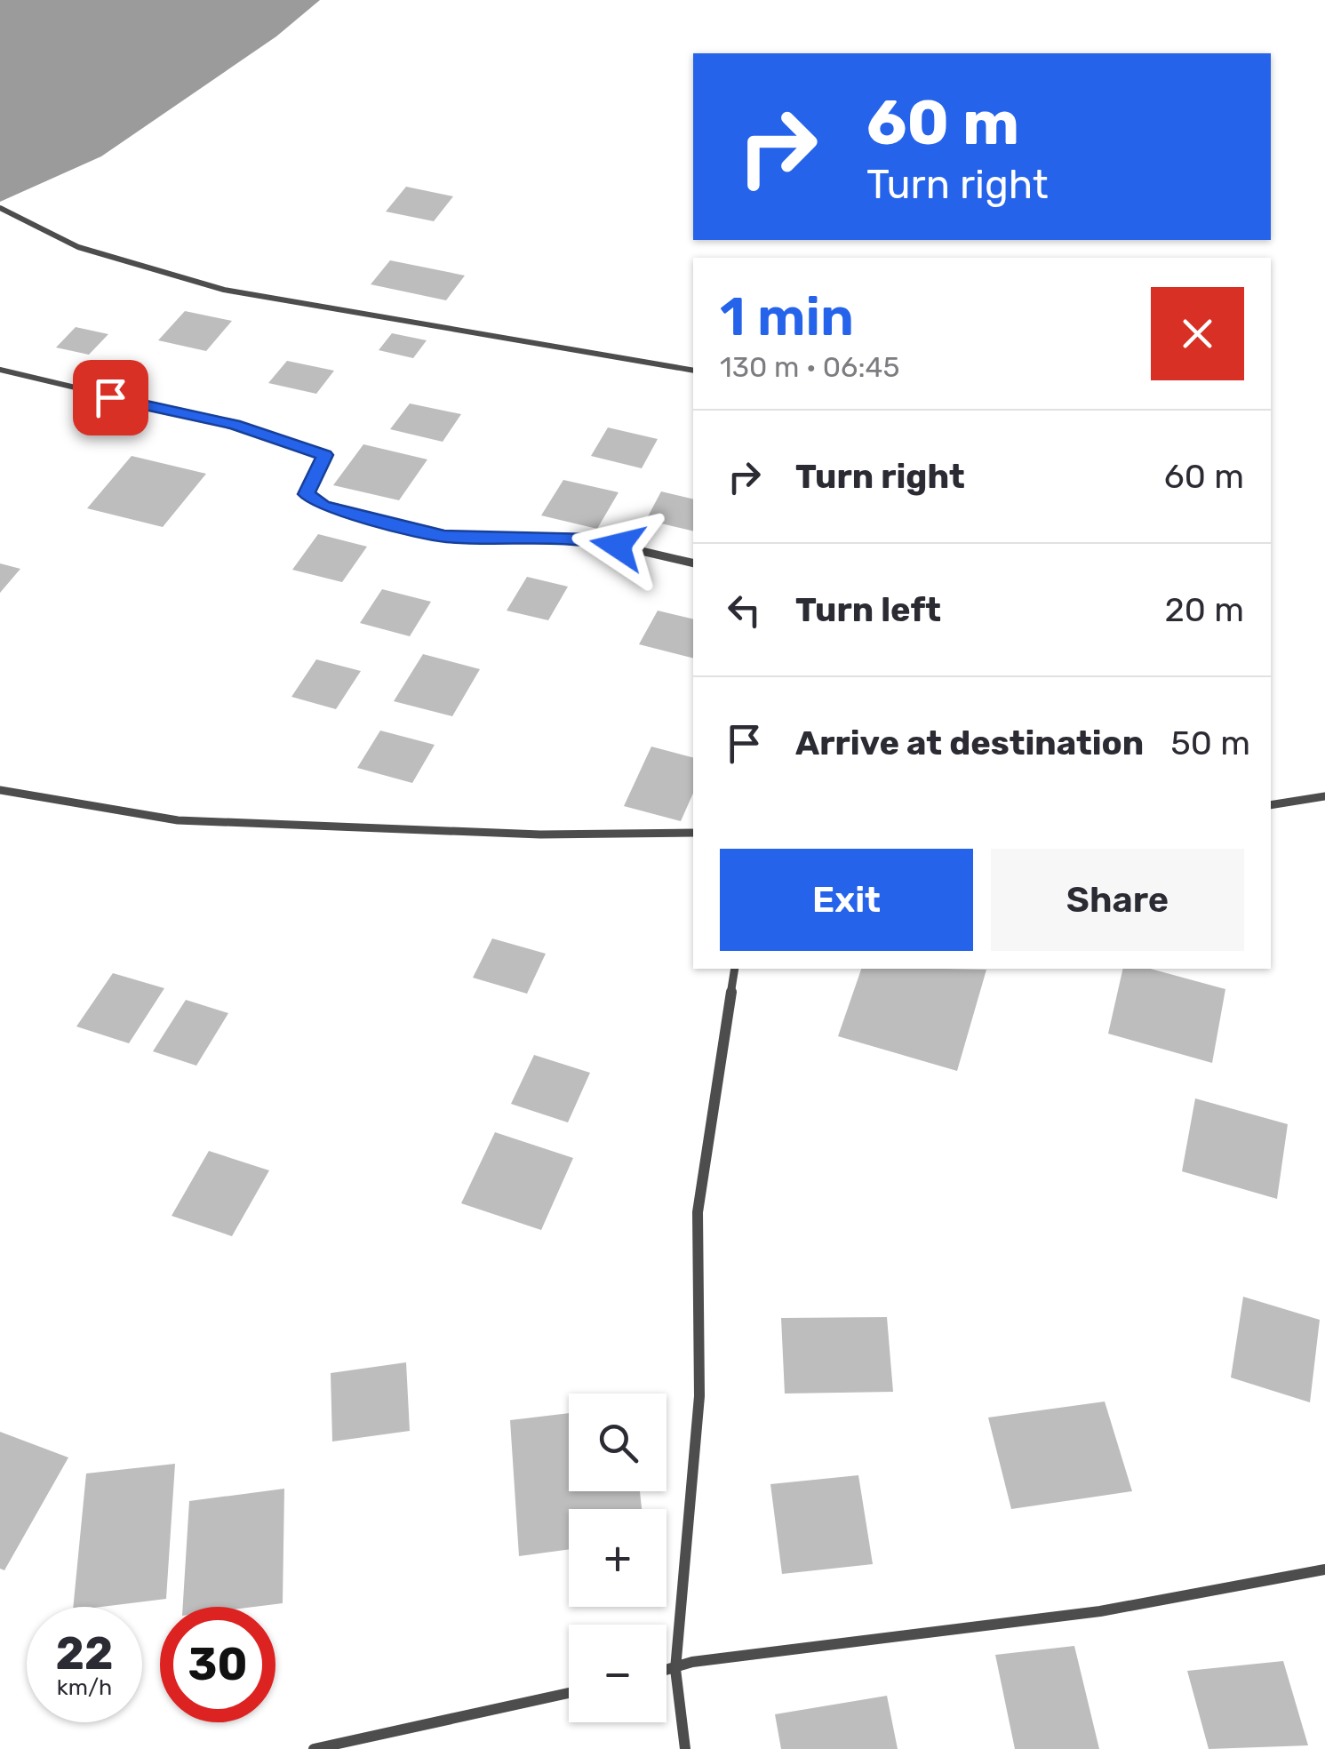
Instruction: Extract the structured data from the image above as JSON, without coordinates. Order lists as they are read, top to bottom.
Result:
{
  "page": {
    "turn": ["60 m", "Turn right"],
    "heading": ["1 min", "130 m · 06:45"],
    "list": [
      {
        "name": "Turn right",
        "value": "60 m"
      },
      {
        "name": "Turn left",
        "value": "20 m"
      },
      {
        "name": "Arrive at destination",
        "value": "50 m"
      }
    ],
    "buttons": ["Exit", "Share"],
    "map_buttons": ["+", "−"],
    "speed": "22 km/h",
    "limit": "30"
  }
}
